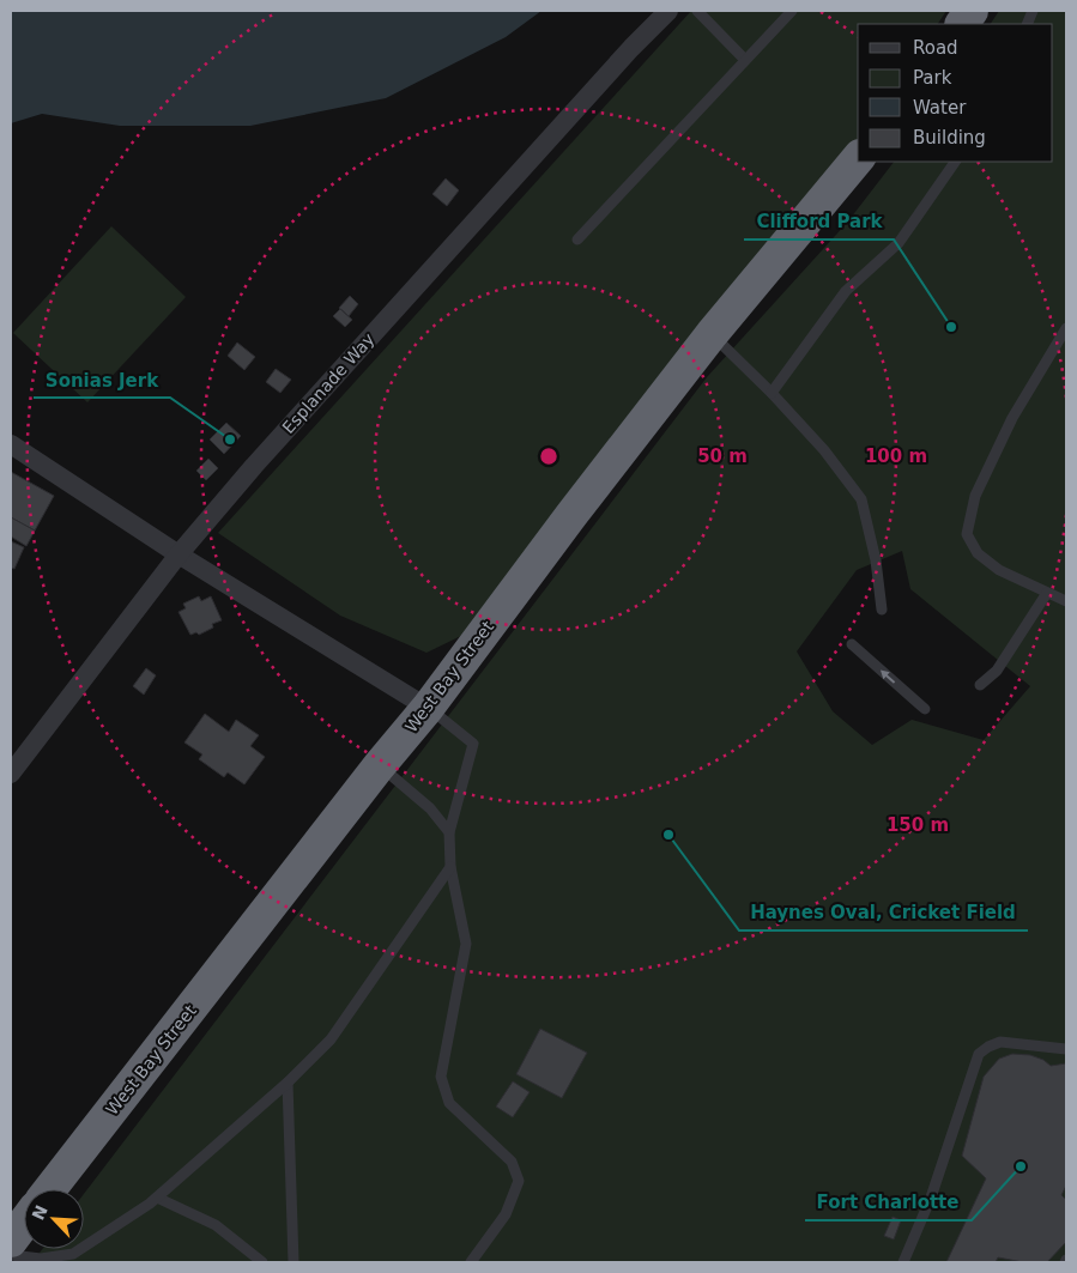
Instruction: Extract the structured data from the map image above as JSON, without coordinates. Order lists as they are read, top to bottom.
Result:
{
  "streets": {
    "highway": ["West Bay Street"],
    "street": ["Esplanade Way"]
  },
  "places": [
    "Clifford Park",
    "Sonias Jerk",
    "Haynes Oval, Cricket Field",
    "Fort Charlotte"
  ],
  "legend": [
    "Road",
    "Park",
    "Water",
    "Building"
  ],
  "north": "top left",
  "rings": ["50 m", "100 m", "150 m"]
}
